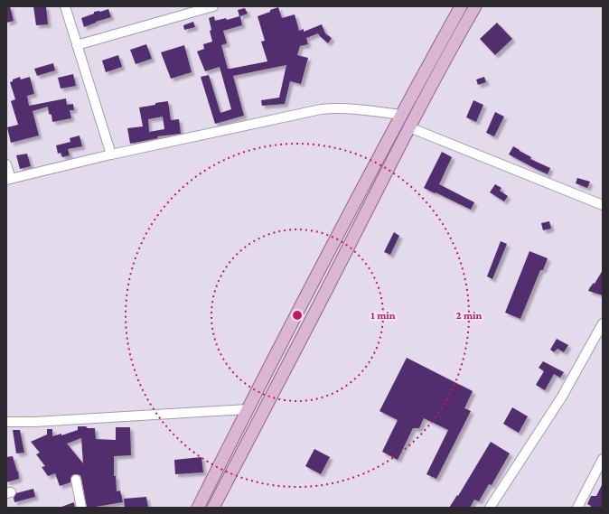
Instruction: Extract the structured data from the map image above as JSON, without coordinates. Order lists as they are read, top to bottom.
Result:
{
  "rings": ["1 min", "2 min"]
}
